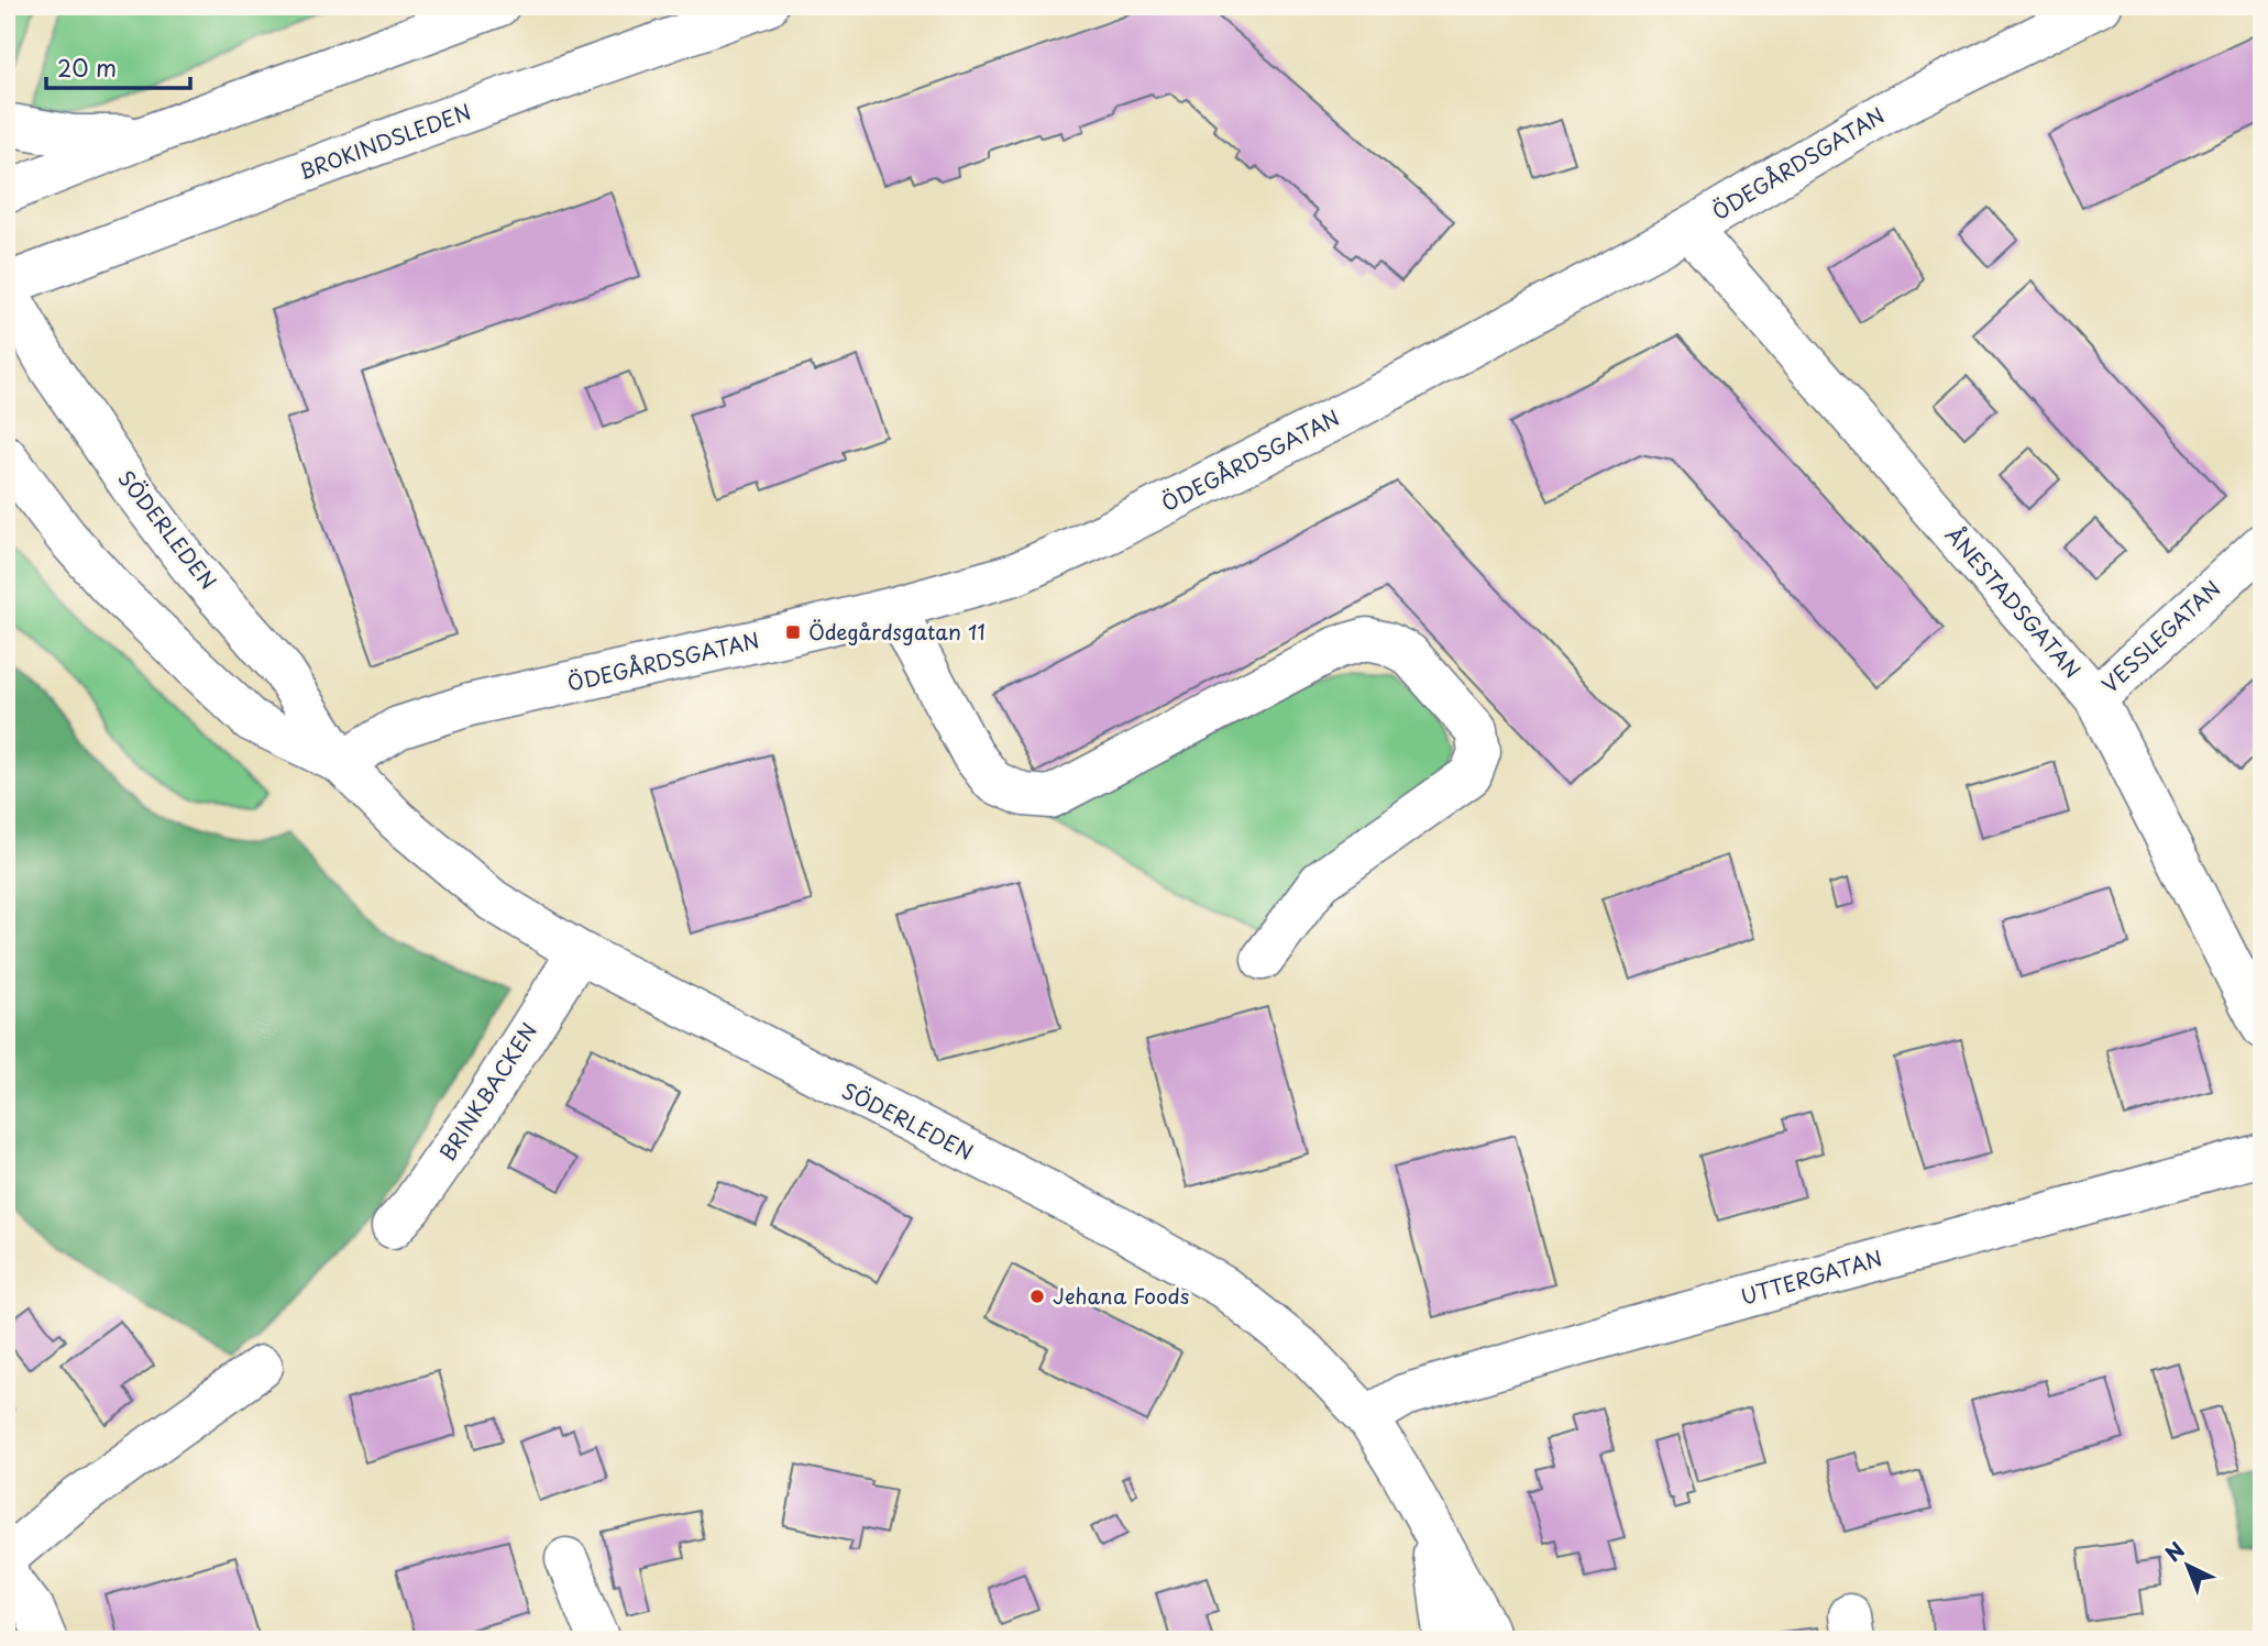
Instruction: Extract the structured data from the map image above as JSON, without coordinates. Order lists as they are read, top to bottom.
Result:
{
  "streets": {
    "street": [
      "BROKINDSLEDEN",
      "ÖDEGÅRDSGATAN",
      "SÖDERLEDEN",
      "ÅNESTADSGATAN",
      "VESSLEGATAN",
      "BRINKBACKEN",
      "UTTERGATAN"
    ]
  },
  "crossings": [
    ["BROKINDSLEDEN", "SÖDERLEDEN"],
    ["ÖDEGÅRDSGATAN", "SÖDERLEDEN"],
    ["ÖDEGÅRDSGATAN", "ÅNESTADSGATAN"],
    ["SÖDERLEDEN", "BRINKBACKEN"],
    ["SÖDERLEDEN", "UTTERGATAN"],
    ["ÅNESTADSGATAN", "VESSLEGATAN"]
  ],
  "places": {
    "transit": ["Ödegårdsgatan 11"],
    "other": ["Jehana Foods"]
  },
  "scale_bar": "20 m",
  "north": "top left"
}
